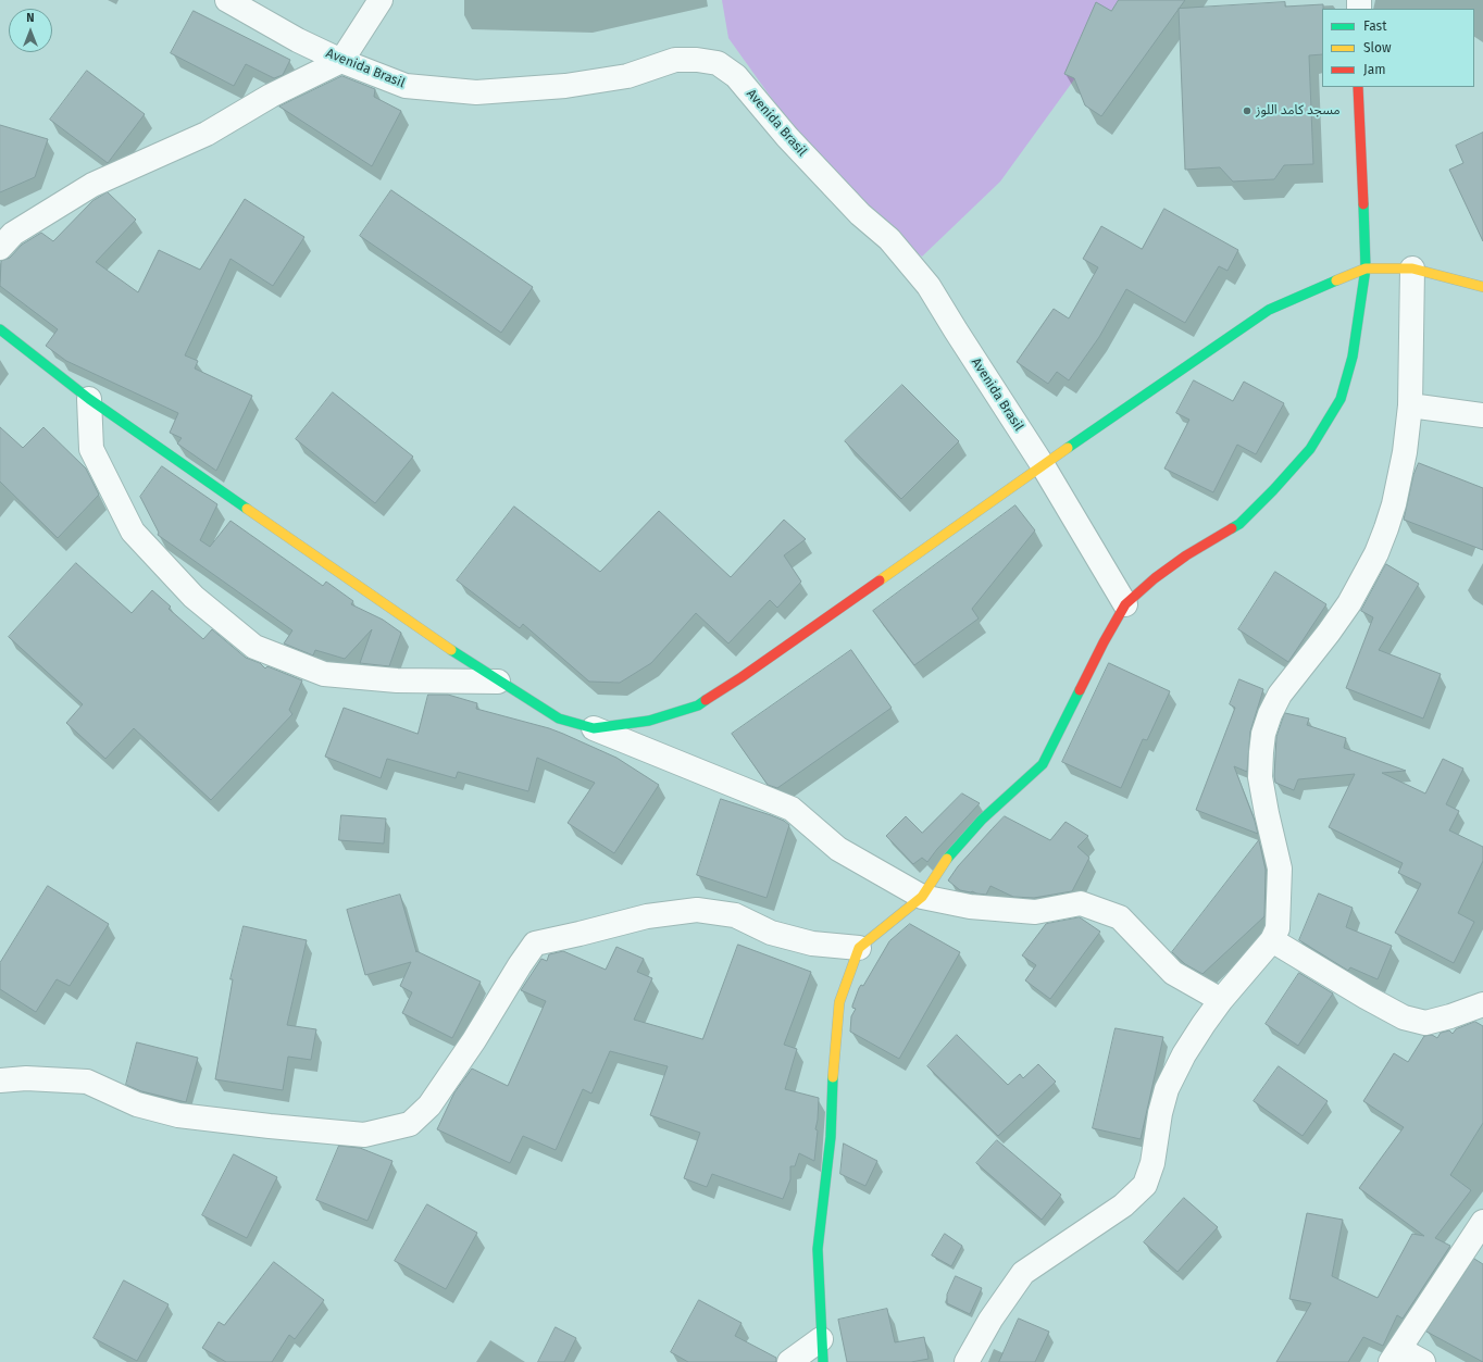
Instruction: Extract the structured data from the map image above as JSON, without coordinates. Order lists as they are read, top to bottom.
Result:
{
  "streets": {
    "street": ["Avenida Brasil"]
  },
  "places": ["مسجد كامد اللوز"],
  "legend": ["Fast", "Slow", "Jam"],
  "north": "top"
}
